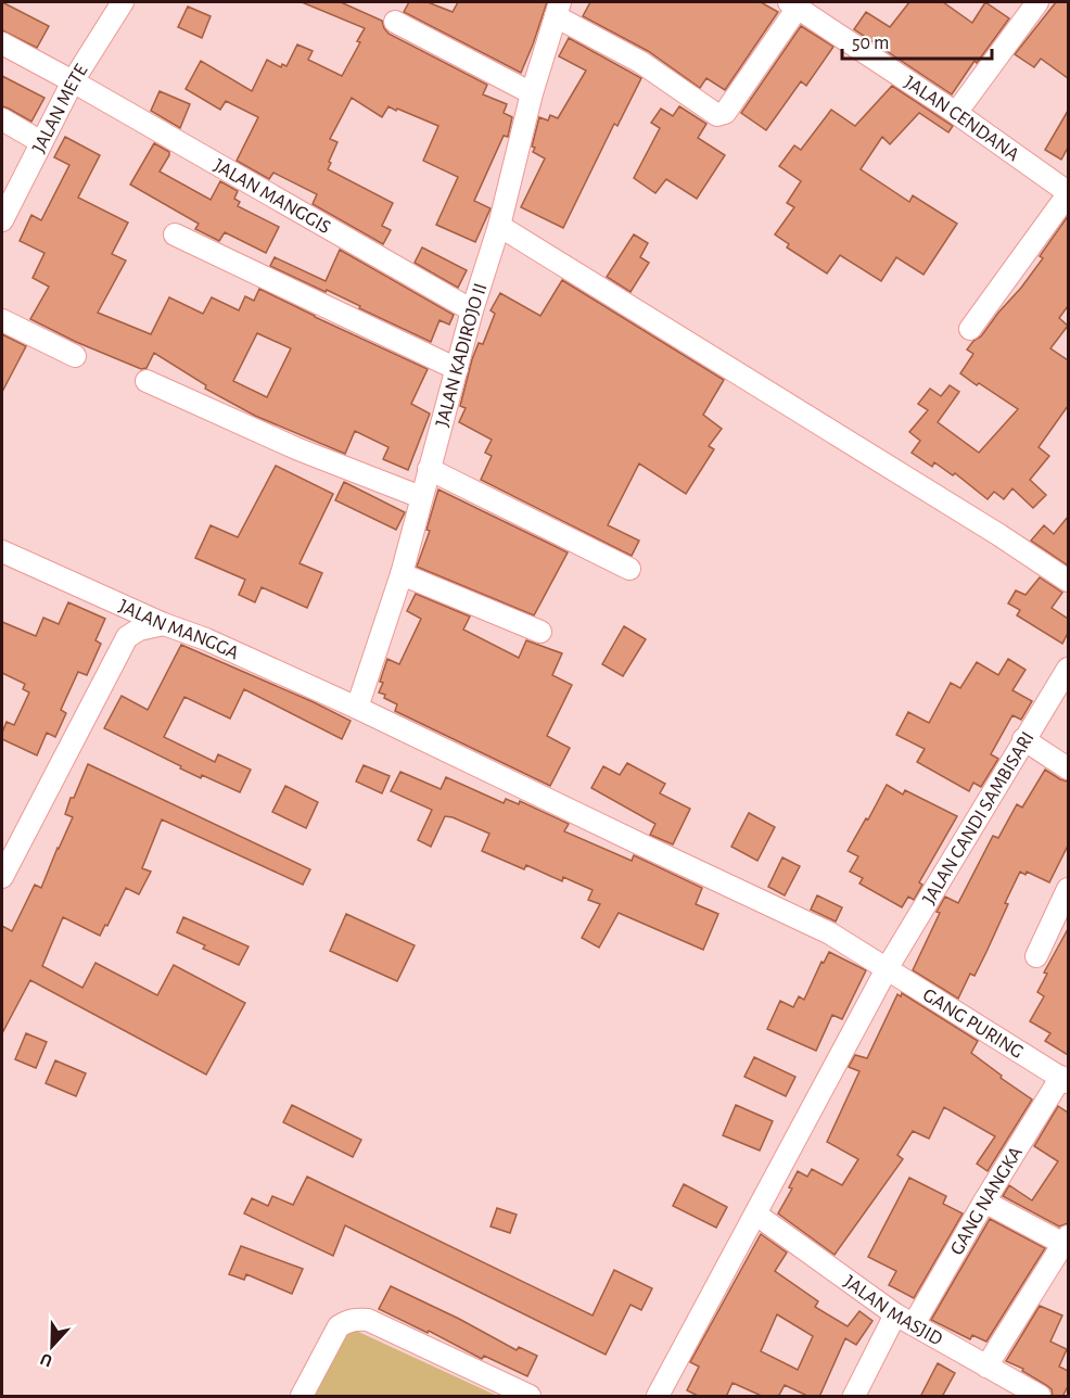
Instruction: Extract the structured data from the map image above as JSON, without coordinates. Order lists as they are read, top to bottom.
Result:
{
  "streets": {
    "street": [
      "JALAN METE",
      "JALAN CENDANA",
      "JALAN MANGGIS",
      "JALAN KADIROJO II",
      "JALAN MANGGA",
      "JALAN CANDI SAMBISARI",
      "GANG PURING",
      "GANG NANGKA",
      "JALAN MASJID"
    ]
  },
  "crossings": [
    ["JALAN METE", "JALAN MANGGIS"],
    ["JALAN MANGGIS", "JALAN KADIROJO II"],
    ["JALAN KADIROJO II", "JALAN MANGGA"],
    ["JALAN MANGGA", "JALAN CANDI SAMBISARI"],
    ["JALAN MANGGA", "GANG PURING"],
    ["JALAN CANDI SAMBISARI", "GANG PURING"],
    ["JALAN CANDI SAMBISARI", "JALAN MASJID"],
    ["GANG PURING", "GANG NANGKA"],
    ["GANG NANGKA", "JALAN MASJID"]
  ],
  "scale_bar": "50 m",
  "north": "bottom"
}
